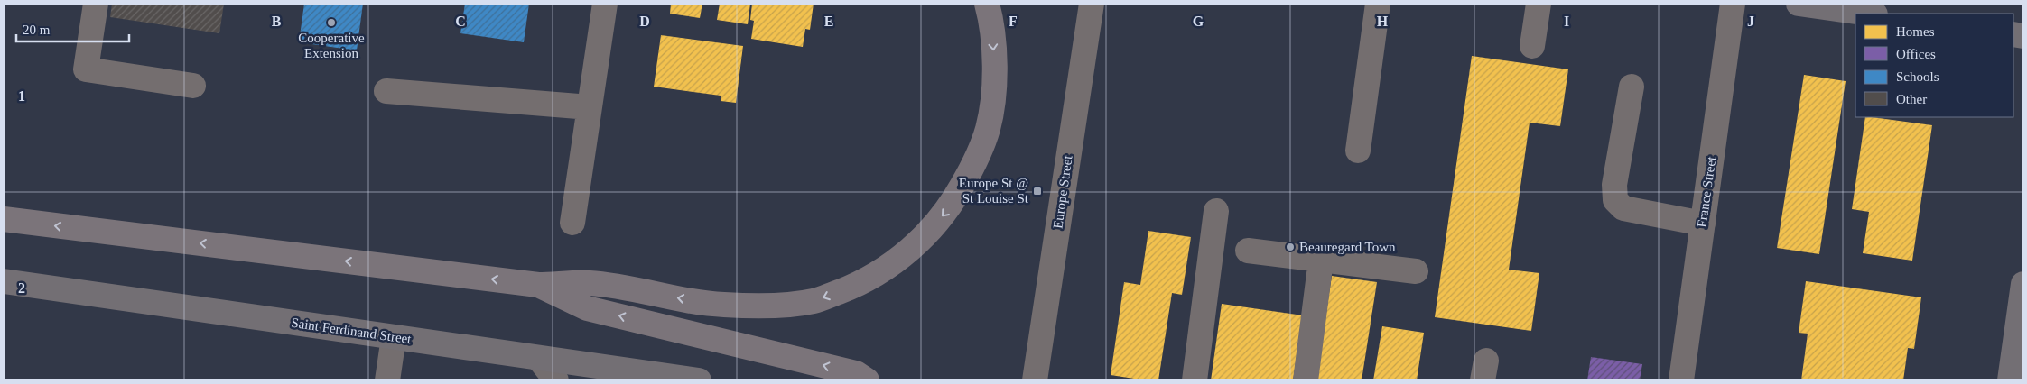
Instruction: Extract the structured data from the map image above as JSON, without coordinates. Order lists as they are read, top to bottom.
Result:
{
  "streets": {
    "main road": ["Saint Ferdinand Street"],
    "street": ["Europe Street", "France Street"]
  },
  "places": {
    "other": ["Cooperative Extension", "Beauregard Town"],
    "transit": ["Europe St @ St Louise St"]
  },
  "legend": [
    "Homes",
    "Offices",
    "Schools",
    "Other"
  ],
  "scale_bar": "20 m",
  "grid": {
    "columns": [
      "B",
      "C",
      "D",
      "E",
      "F",
      "G",
      "H",
      "I",
      "J"
    ],
    "rows": ["1", "2"]
  }
}
